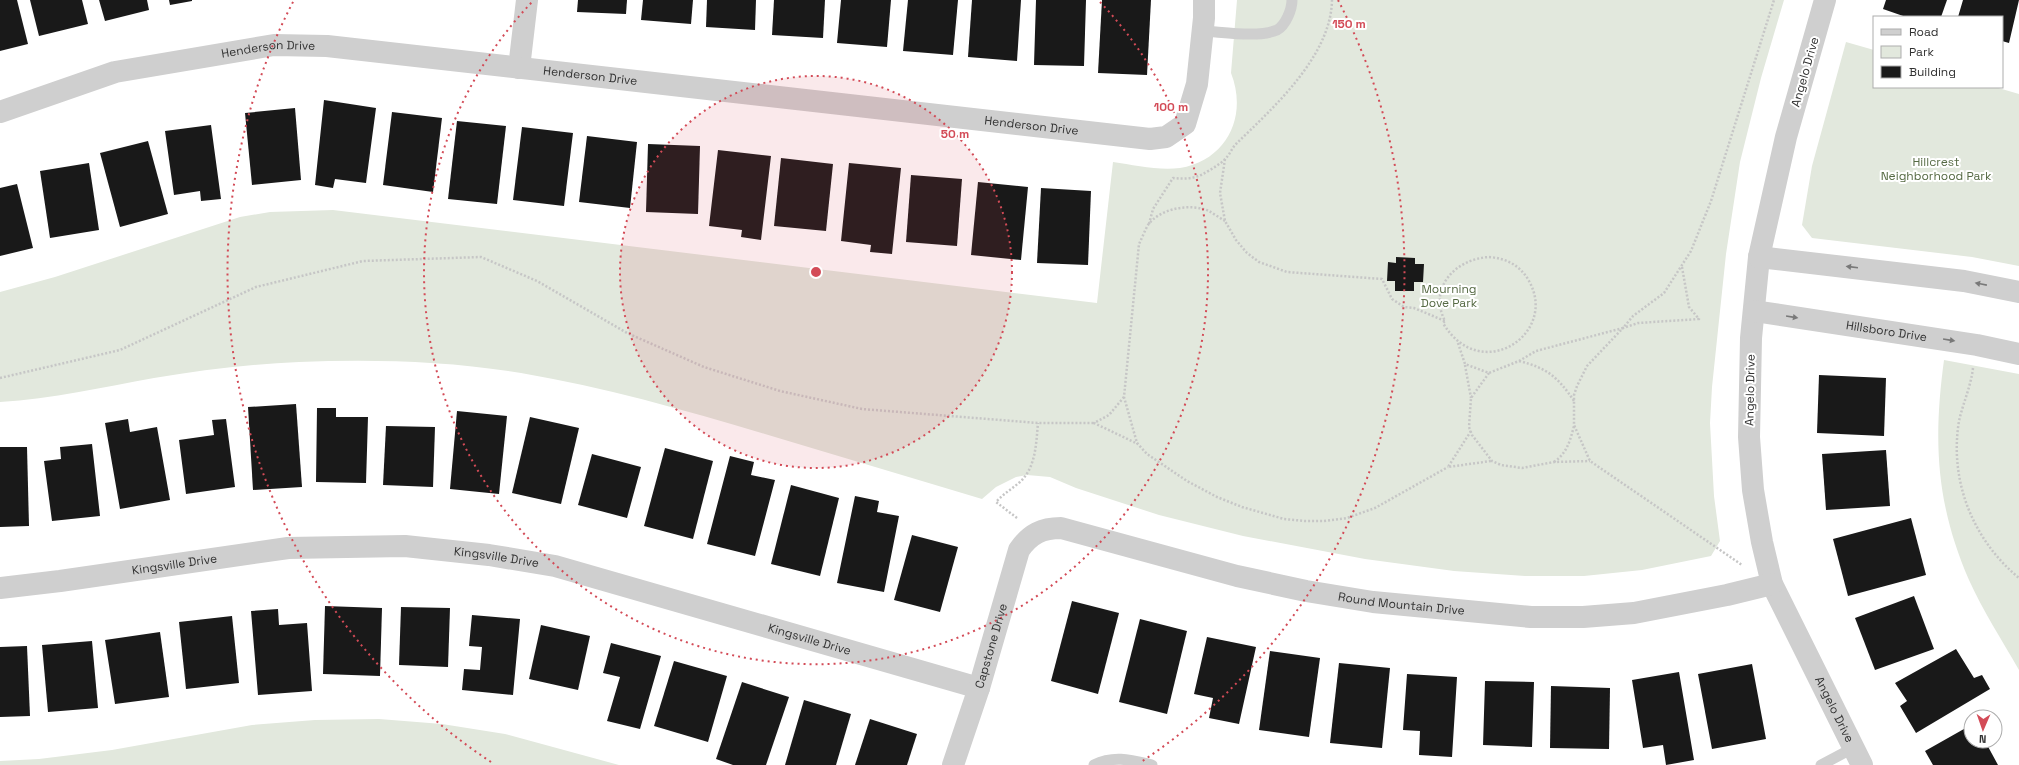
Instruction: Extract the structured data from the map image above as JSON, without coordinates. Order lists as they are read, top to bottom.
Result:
{
  "streets": {
    "street": [
      "Henderson Drive",
      "Angelo Drive",
      "Hillsboro Drive",
      "Kingsville Drive",
      "Round Mountain Drive",
      "Capstone Drive"
    ]
  },
  "crossings": [
    ["Angelo Drive", "Hillsboro Drive"],
    ["Angelo Drive", "Round Mountain Drive"],
    ["Kingsville Drive", "Capstone Drive"],
    ["Round Mountain Drive", "Capstone Drive"]
  ],
  "parks": ["Hillcrest Neighborhood Park", "Mourning Dove Park"],
  "legend": ["Road", "Park", "Building"],
  "north": "bottom",
  "rings": ["150 m", "100 m", "50 m"]
}
